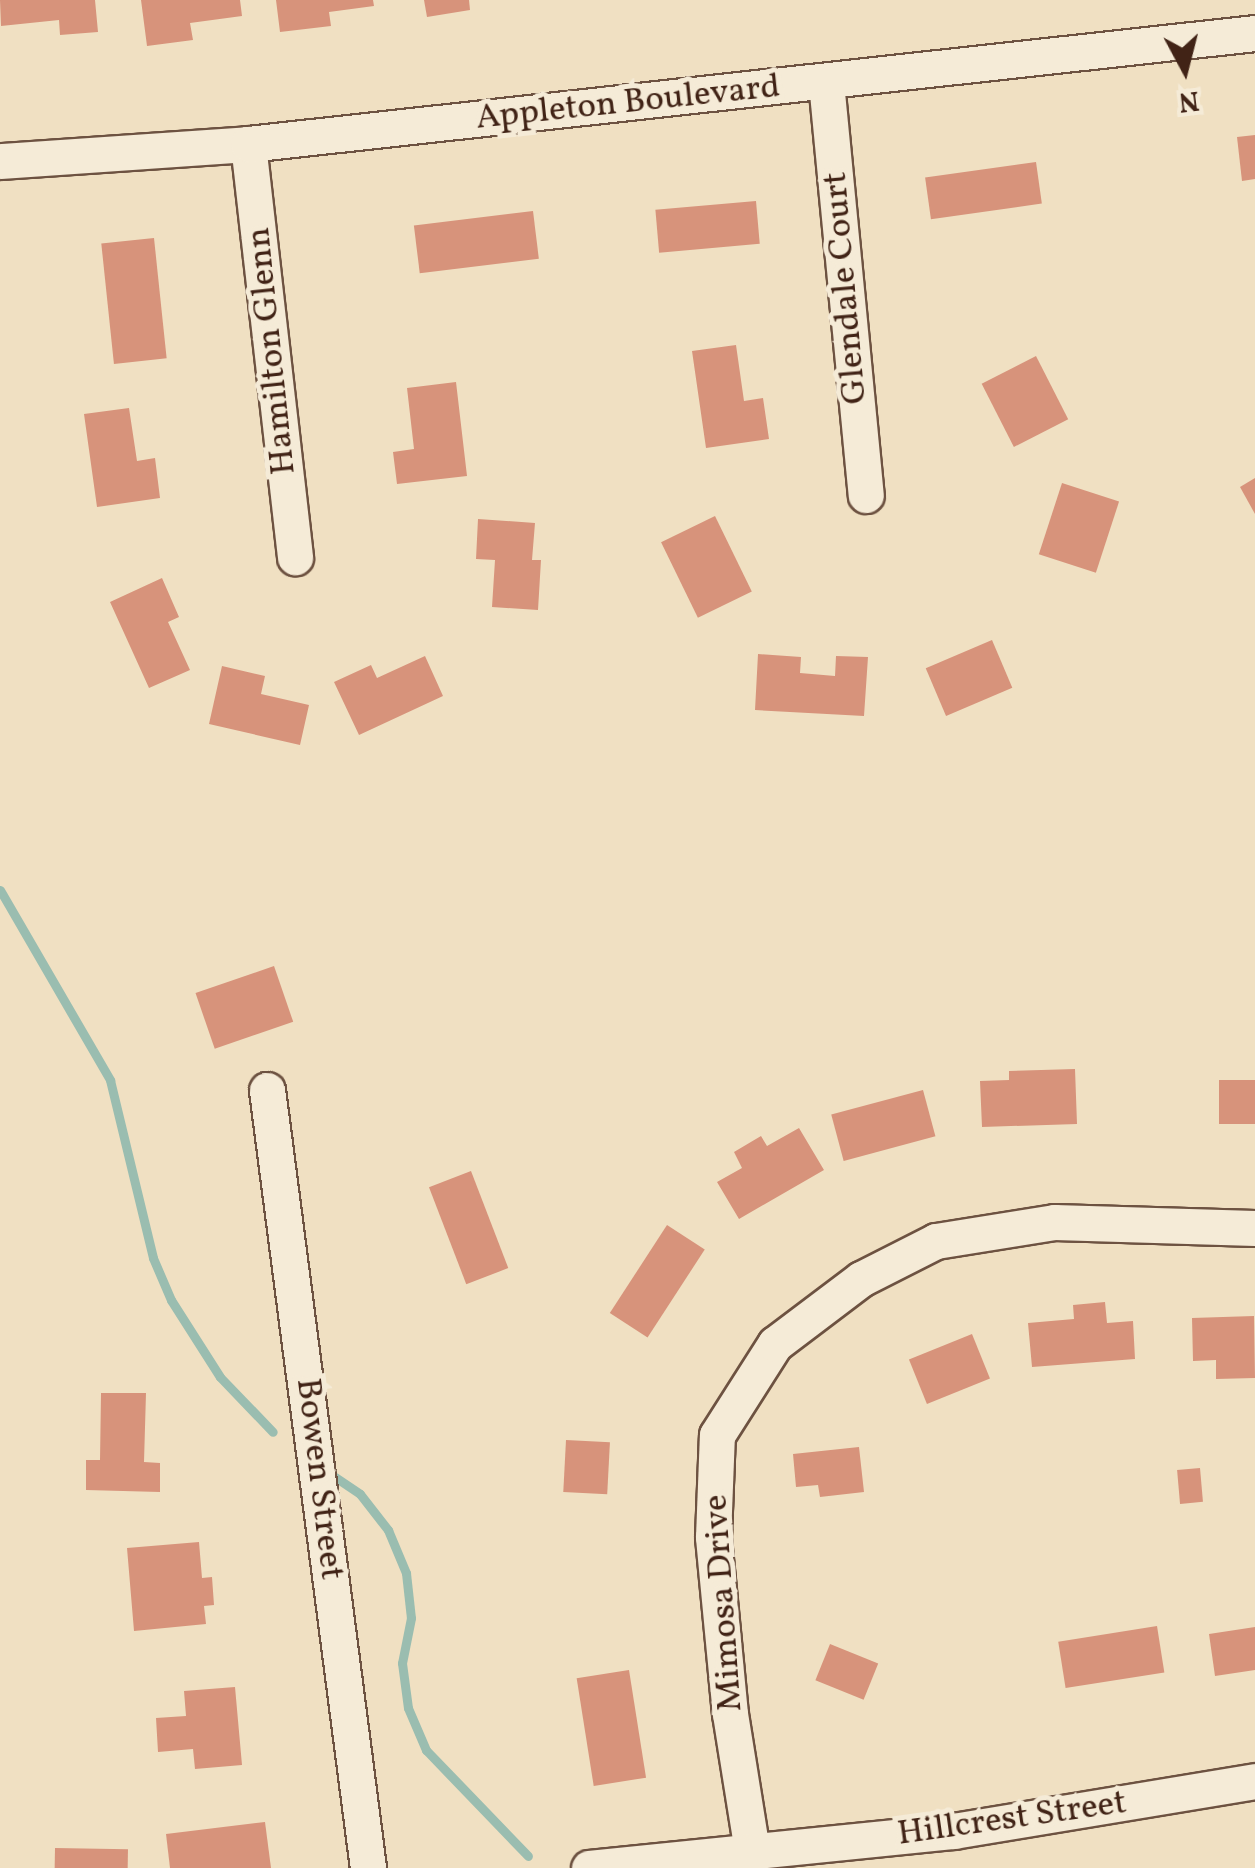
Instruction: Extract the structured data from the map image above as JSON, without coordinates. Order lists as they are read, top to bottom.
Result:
{
  "streets": {
    "street": [
      "Appleton Boulevard",
      "Glendale Court",
      "Hamilton Glenn",
      "Bowen Street",
      "Mimosa Drive",
      "Hillcrest Street"
    ]
  },
  "crossings": [
    ["Appleton Boulevard", "Glendale Court"],
    ["Appleton Boulevard", "Hamilton Glenn"],
    ["Mimosa Drive", "Hillcrest Street"]
  ],
  "north": "bottom"
}
